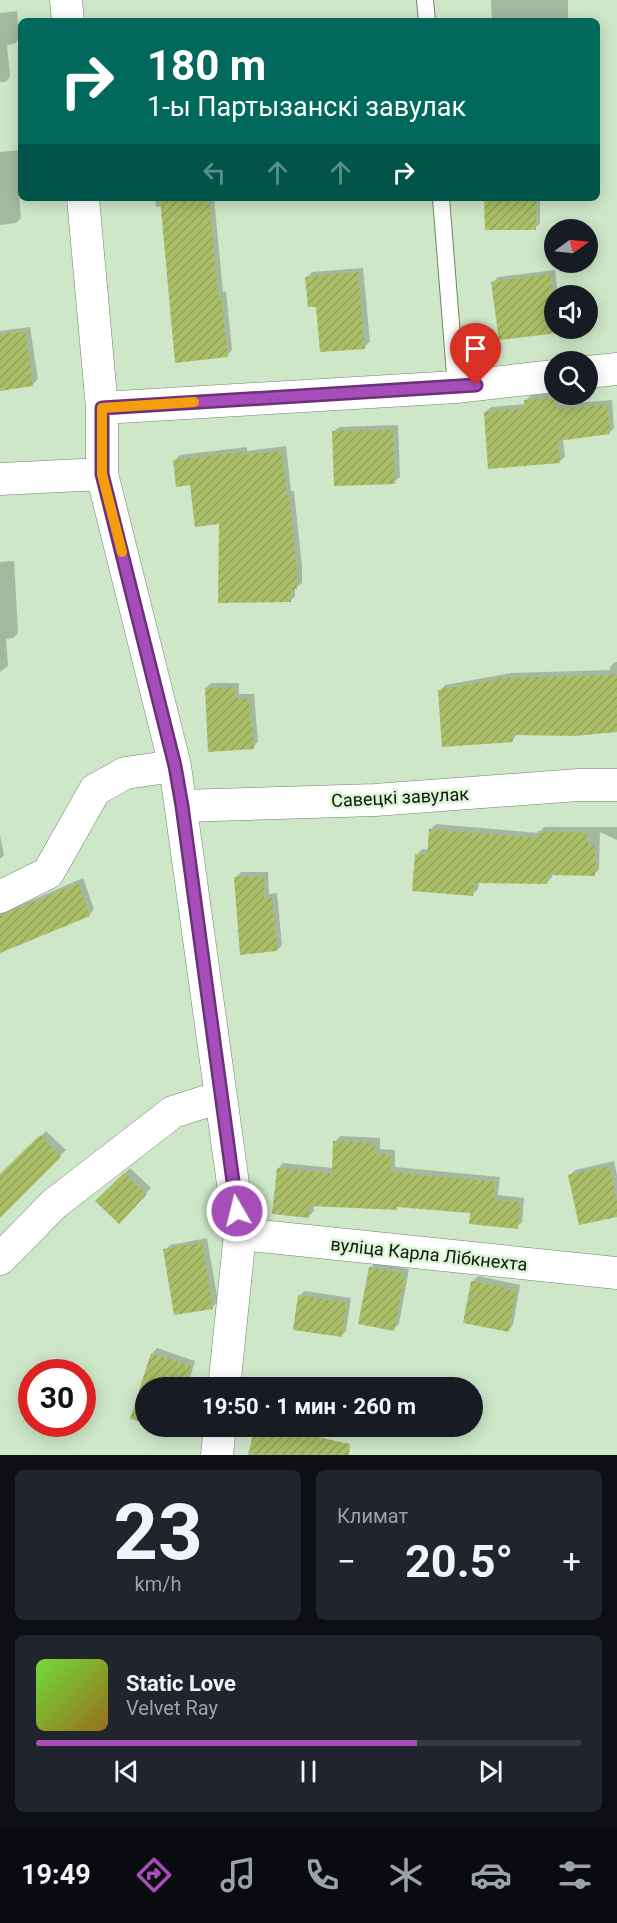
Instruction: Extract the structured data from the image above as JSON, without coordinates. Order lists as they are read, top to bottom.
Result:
{
  "streets": {
    "street": ["Савецкі завулак", "вуліца Карла Лібкнехта"]
  },
  "north": "right",
  "page": {
    "turn": ["180 m", "1-ы Партызанскі завулак"],
    "limit": "30",
    "trip": "19:50 · 1 мин · 260 m",
    "tile": [
      ["23", "km/h"],
      "Климат"
    ],
    "heat": ["−", "20.5°", "+"],
    "song": ["Static Love", "Velvet Ray"],
    "tabs": "19:49"
  }
}
